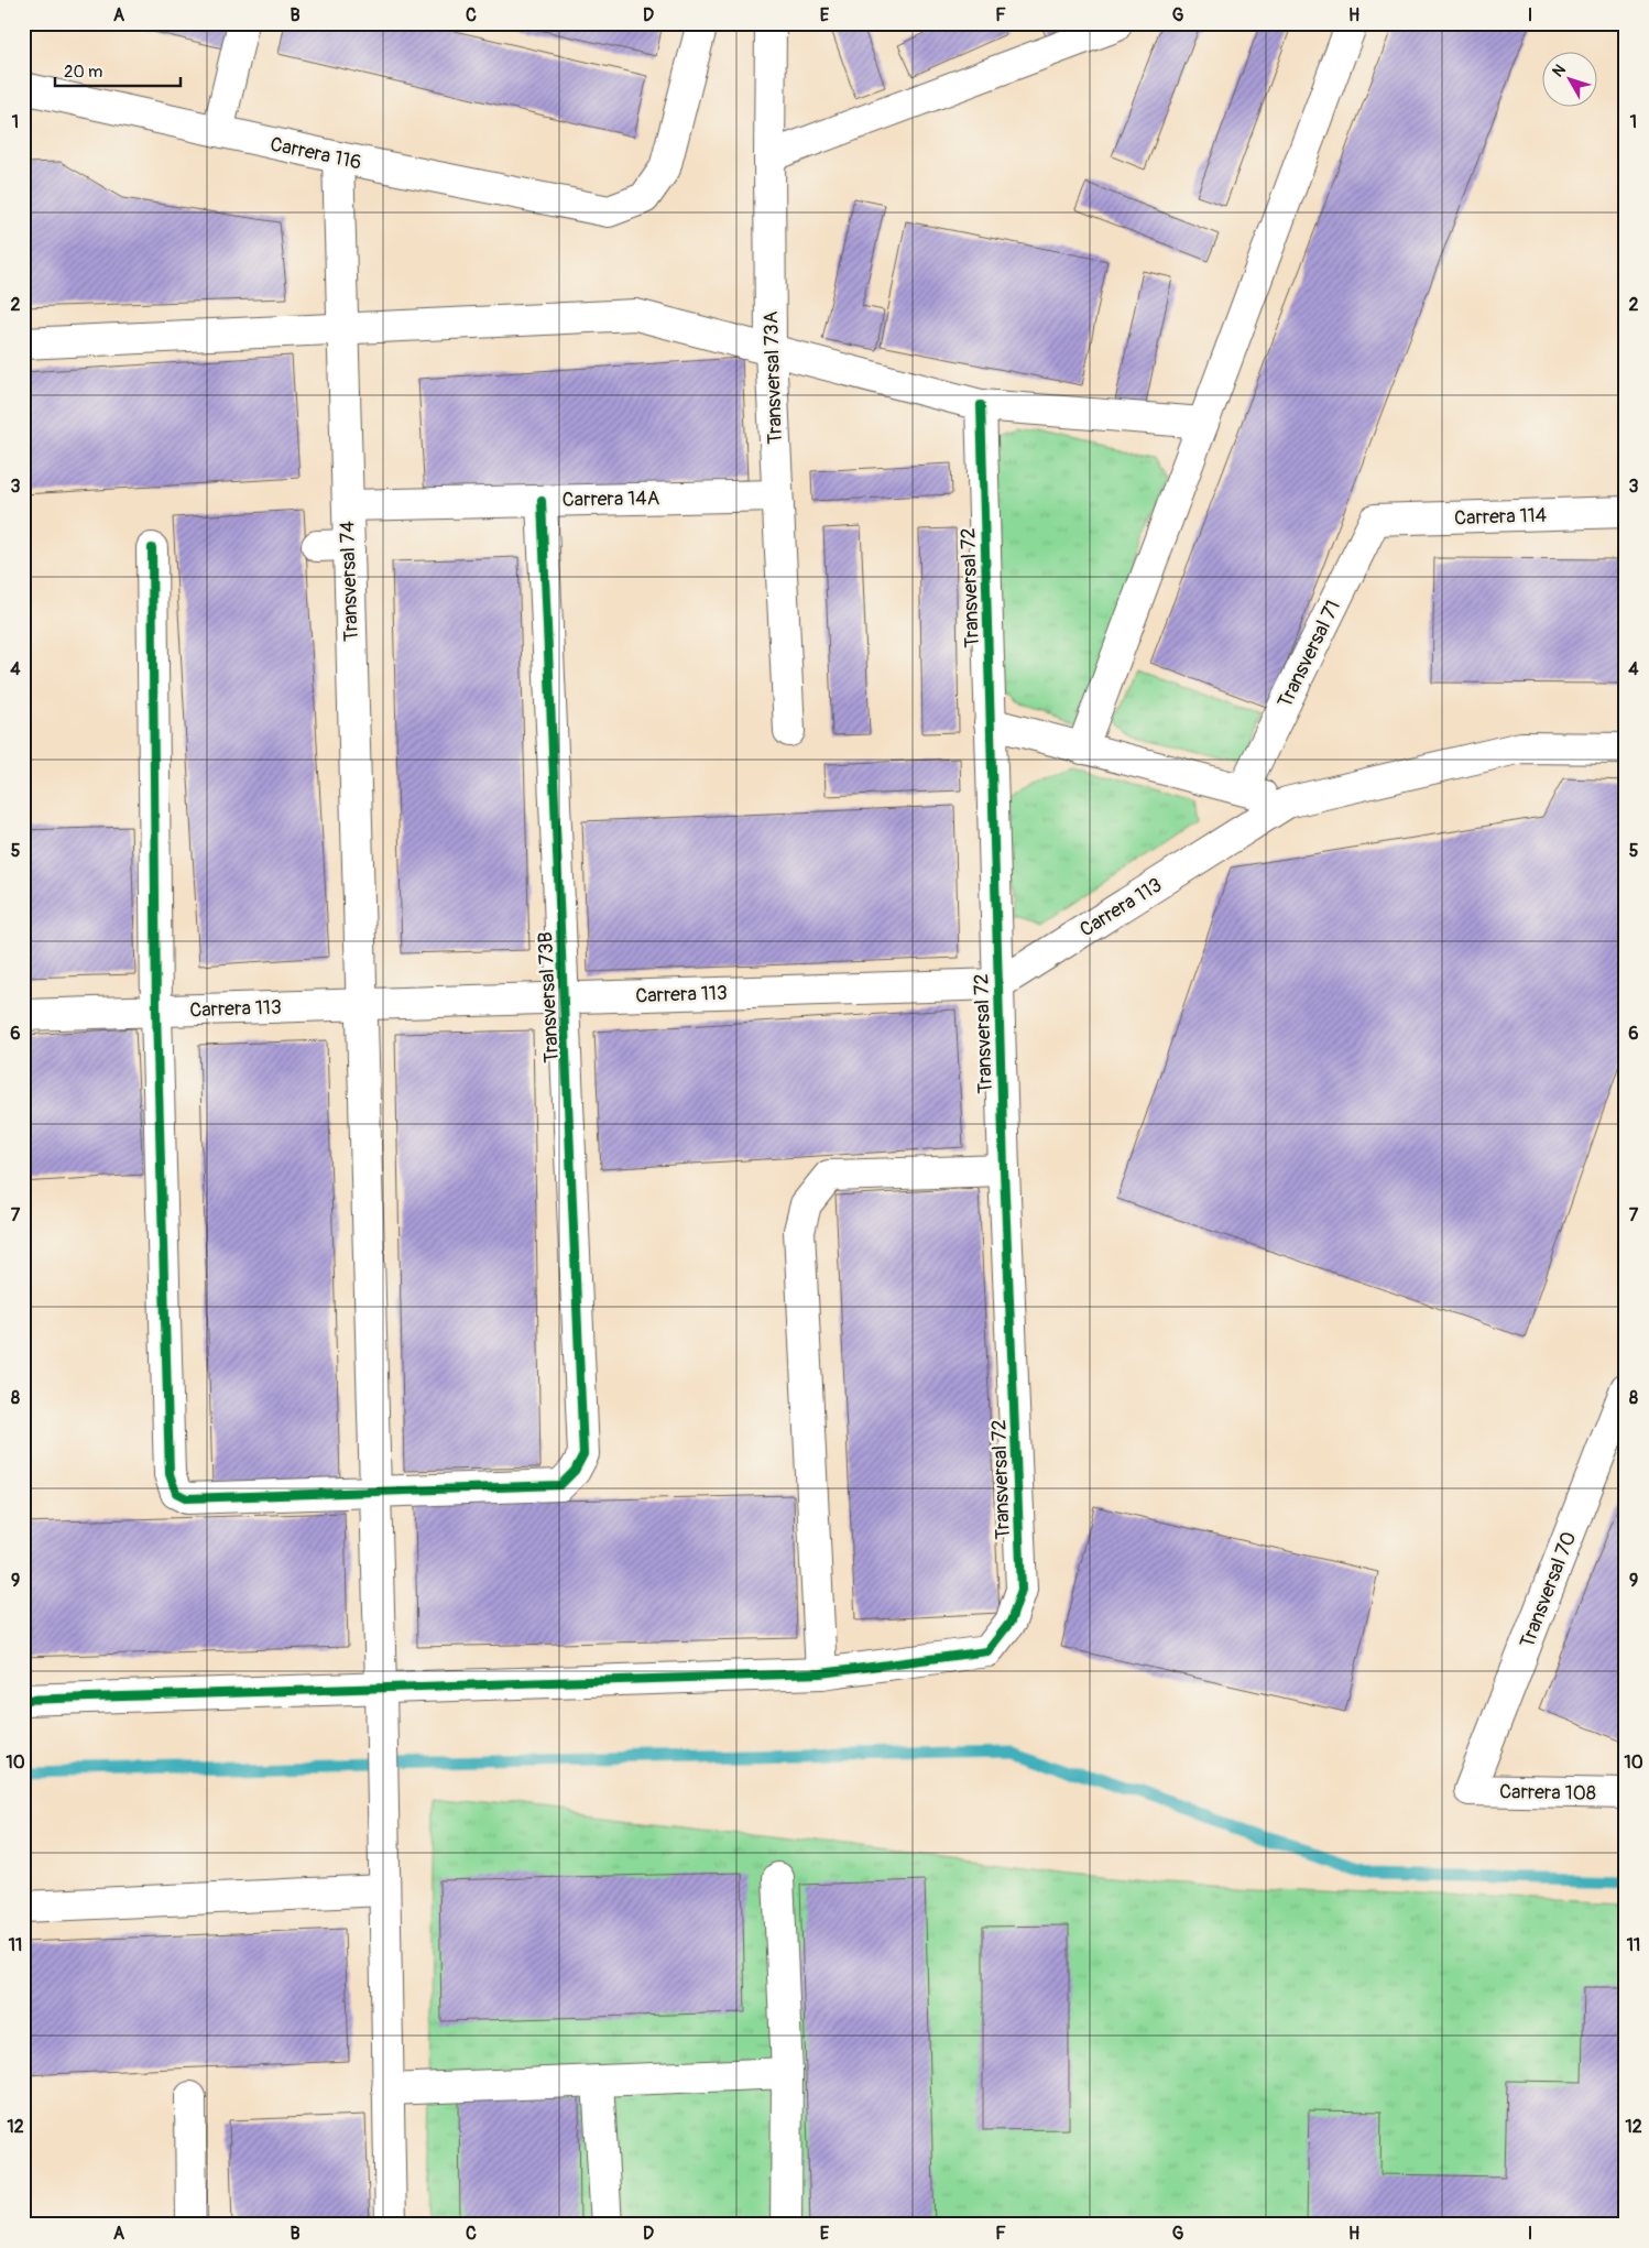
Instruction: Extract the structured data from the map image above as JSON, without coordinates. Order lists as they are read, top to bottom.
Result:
{
  "streets": {
    "street": [
      "Carrera 116",
      "Transversal 73A",
      "Carrera 14A",
      "Carrera 114",
      "Transversal 74",
      "Transversal 72",
      "Transversal 71",
      "Carrera 113",
      "Transversal 73B",
      "Transversal 70",
      "Carrera 108"
    ]
  },
  "crossings": [
    ["Carrera 116", "Transversal 74"],
    ["Transversal 73A", "Carrera 14A"],
    ["Carrera 14A", "Transversal 74"],
    ["Carrera 14A", "Transversal 73B"],
    ["Carrera 114", "Transversal 71"],
    ["Transversal 74", "Carrera 113"],
    ["Transversal 74", "Transversal 73B"],
    ["Transversal 72", "Carrera 113"],
    ["Transversal 71", "Carrera 113"],
    ["Carrera 113", "Transversal 73B"],
    ["Transversal 70", "Carrera 108"]
  ],
  "scale_bar": "20 m",
  "north": "top left",
  "grid": {
    "columns": [
      "A",
      "B",
      "C",
      "D",
      "E",
      "F",
      "G",
      "H",
      "I"
    ],
    "rows": [
      "1",
      "2",
      "3",
      "4",
      "5",
      "6",
      "7",
      "8",
      "9",
      "10",
      "11",
      "12"
    ]
  }
}
